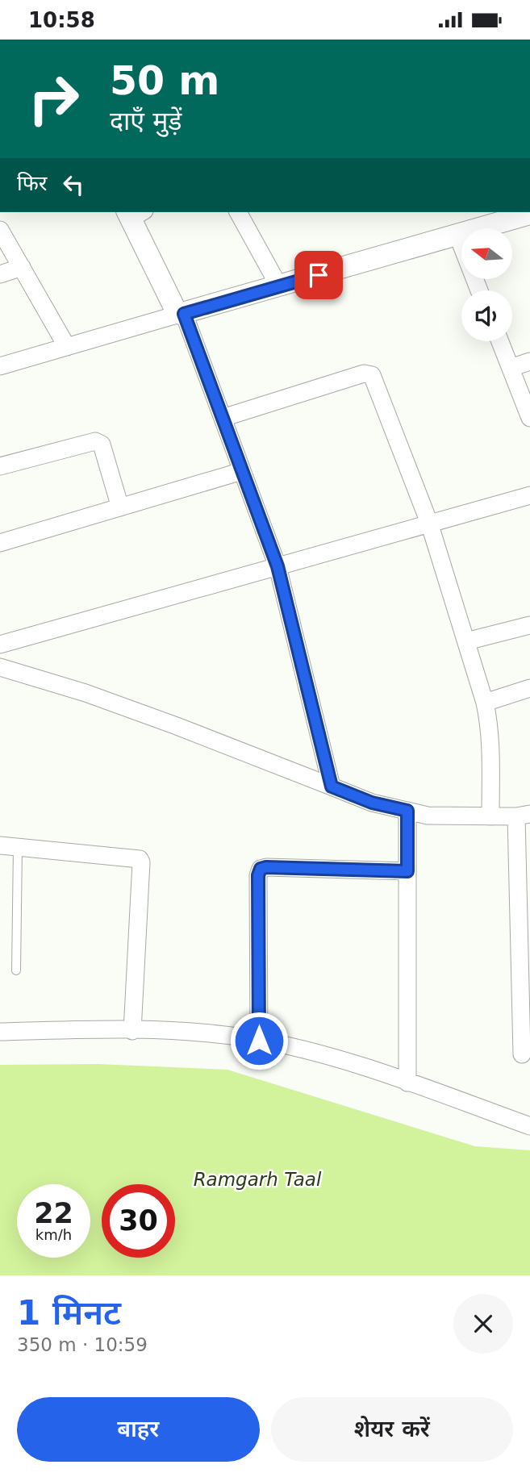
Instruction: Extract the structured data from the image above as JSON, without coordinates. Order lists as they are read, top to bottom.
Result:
{
  "water": ["Ramgarh Taal"],
  "north": "left",
  "page": {
    "status": "10:58",
    "turn": ["50 m", "दाएँ मुड़ें"],
    "then": "फिर",
    "speed": "22 km/h",
    "limit": "30",
    "heading": ["1 मिनट", "350 m · 10:59"],
    "buttons": ["बाहर", "शेयर करें"]
  }
}
